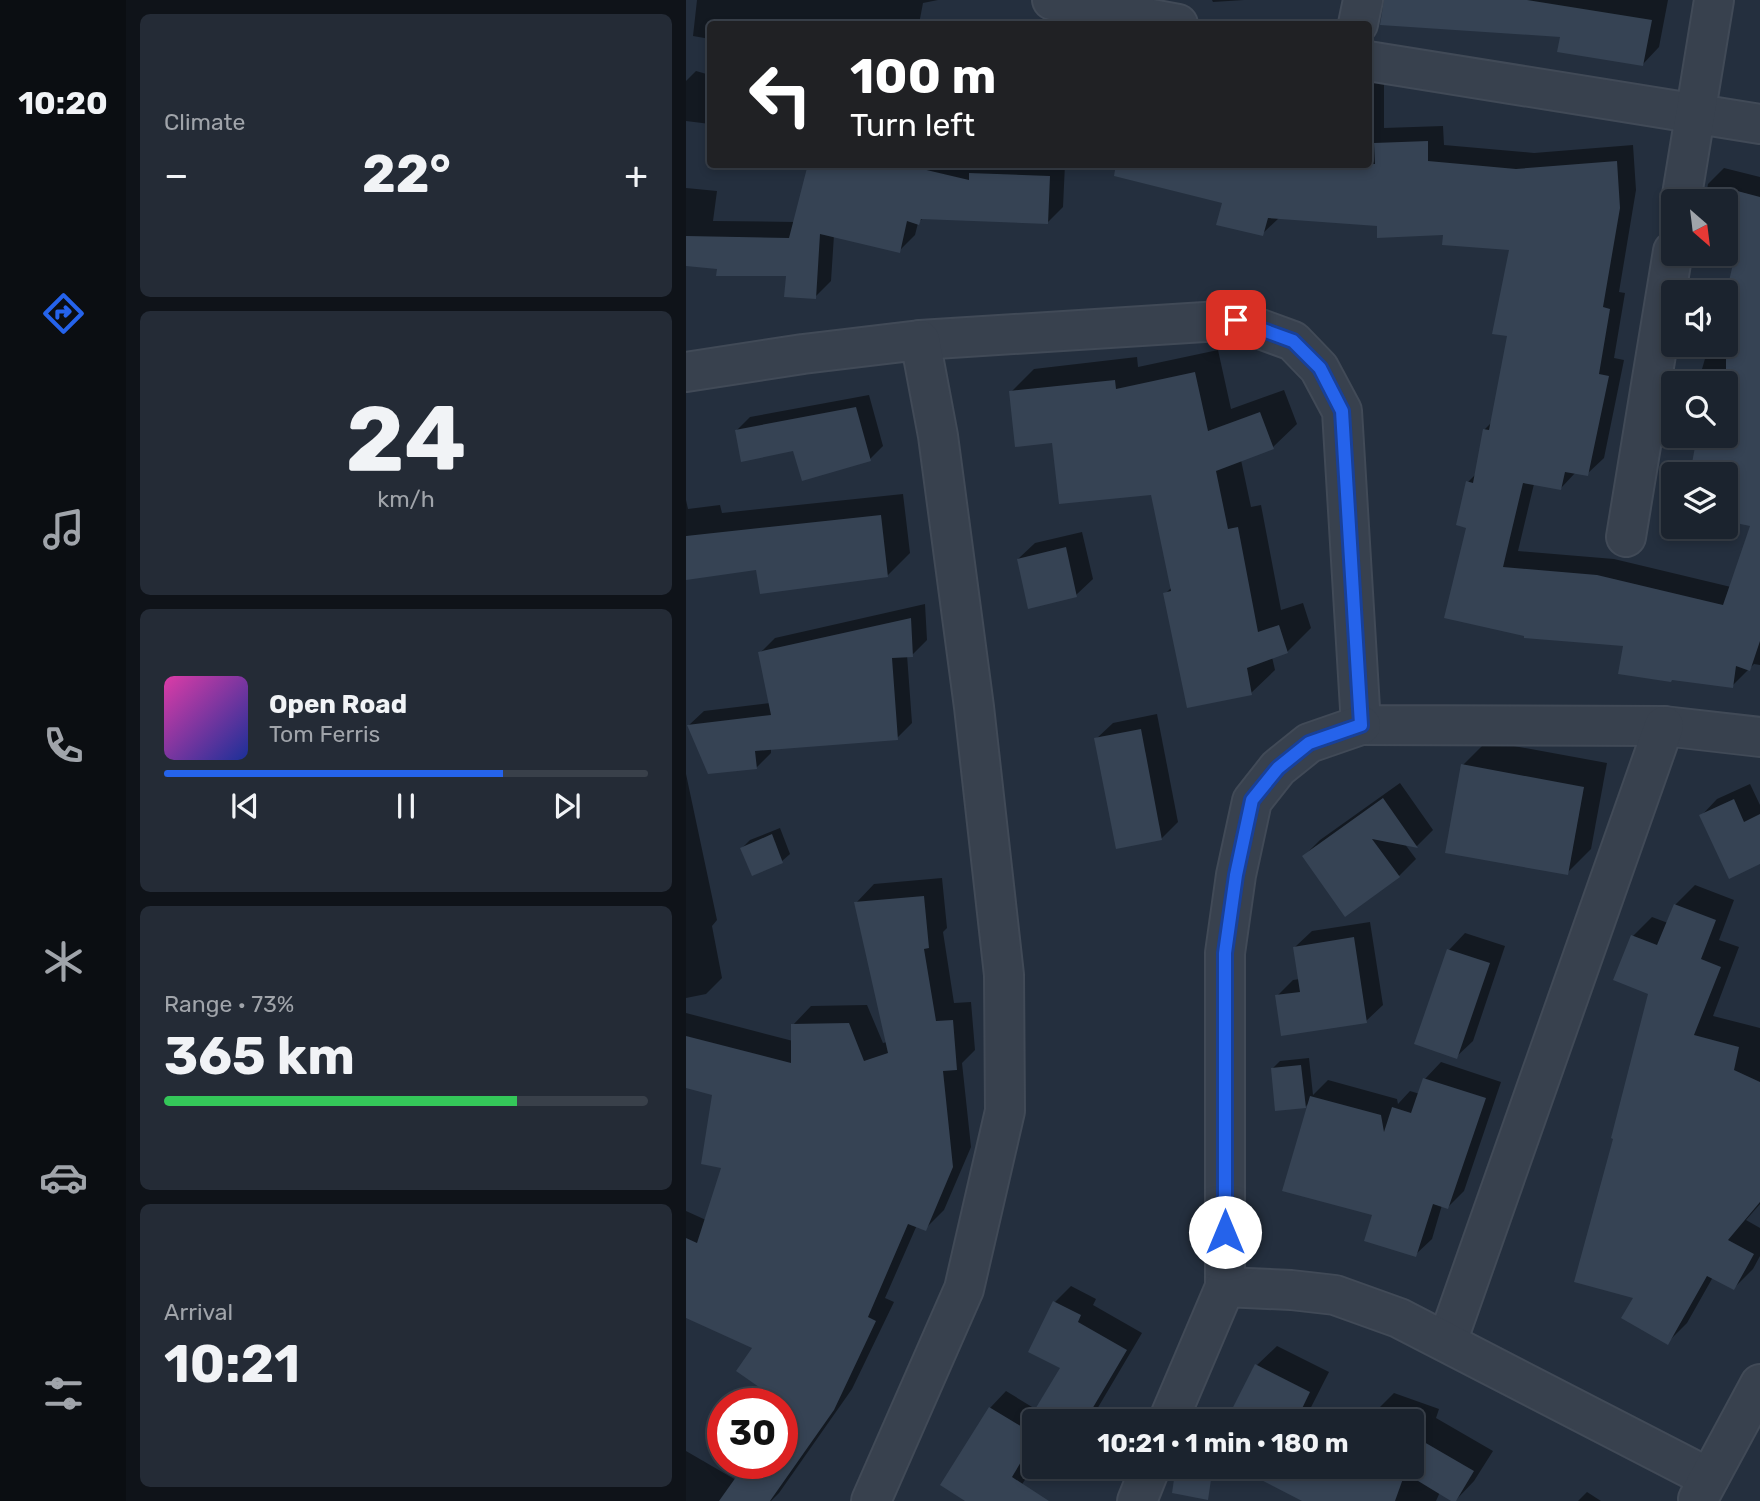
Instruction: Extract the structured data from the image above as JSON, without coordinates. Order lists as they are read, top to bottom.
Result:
{
  "north": "bottom right",
  "page": {
    "tabs": "10:20",
    "tile": [
      "Climate",
      ["24", "km/h"],
      ["Range · 73%", "365 km"],
      ["Arrival", "10:21"]
    ],
    "turn": ["100 m", "Turn left"],
    "heat": ["−", "22°", "+"],
    "song": ["Open Road", "Tom Ferris"],
    "limit": "30",
    "trip": "10:21 · 1 min · 180 m"
  }
}
